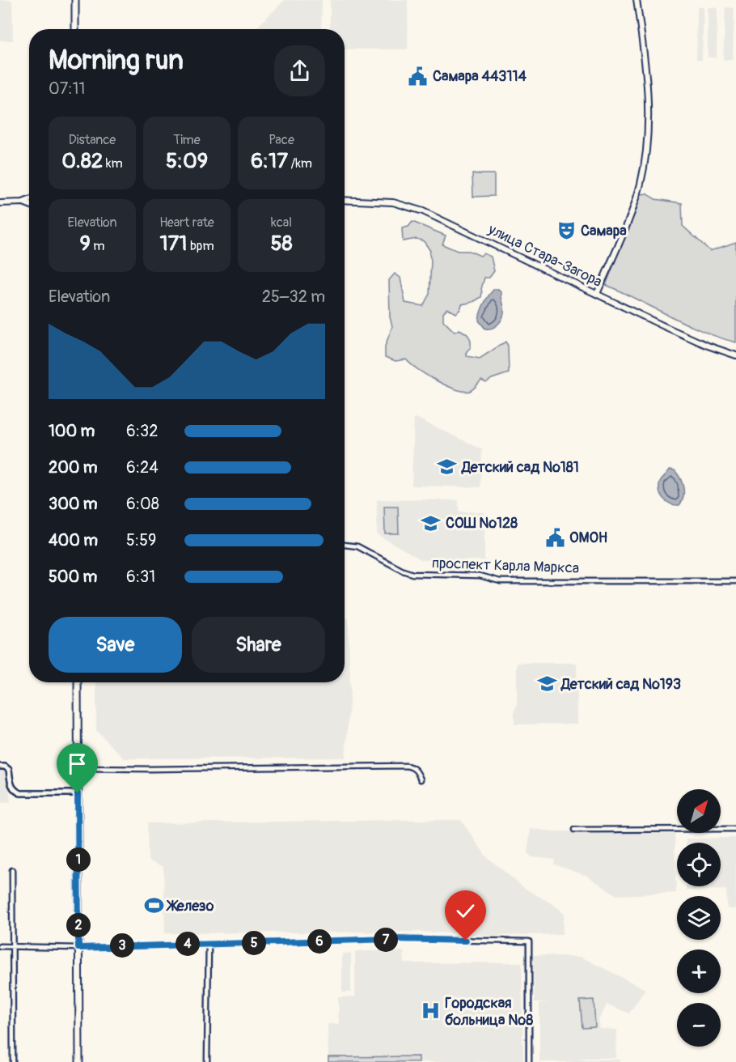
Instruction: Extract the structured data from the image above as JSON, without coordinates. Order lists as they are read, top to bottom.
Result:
{
  "streets": {
    "main road": ["улица Стара-Загора"],
    "street": ["проспект Карла Маркса"]
  },
  "places": {
    "public building": ["Самара 443114", "ОМОН"],
    "theatre": ["Самара"],
    "school or university": ["Детский сад №181", "СОШ №128", "Детский сад №193"],
    "sports": ["Железо"],
    "hospital": ["Городская больница №8"]
  },
  "north": "top right",
  "page": {
    "heading": ["Morning run", "07:11"],
    "stats": [
      ["Distance", "0.82 km"],
      ["Time", "5:09"],
      ["Pace", "6:17 /km"],
      ["Elevation", "9 m"],
      ["Heart rate", "171 bpm"],
      ["kcal", "58"]
    ],
    "chart": ["Elevation", "25–32 m"],
    "list": [
      {
        "name": "100 m",
        "note": "6:32"
      },
      {
        "name": "200 m",
        "note": "6:24"
      },
      {
        "name": "300 m",
        "note": "6:08"
      },
      {
        "name": "400 m",
        "note": "5:59"
      },
      {
        "name": "500 m",
        "note": "6:31"
      }
    ],
    "buttons": ["Save", "Share"],
    "map_buttons": ["+", "−"],
    "pins": [
      "1",
      "2",
      "7",
      "6",
      "5",
      "4",
      "3"
    ]
  }
}
